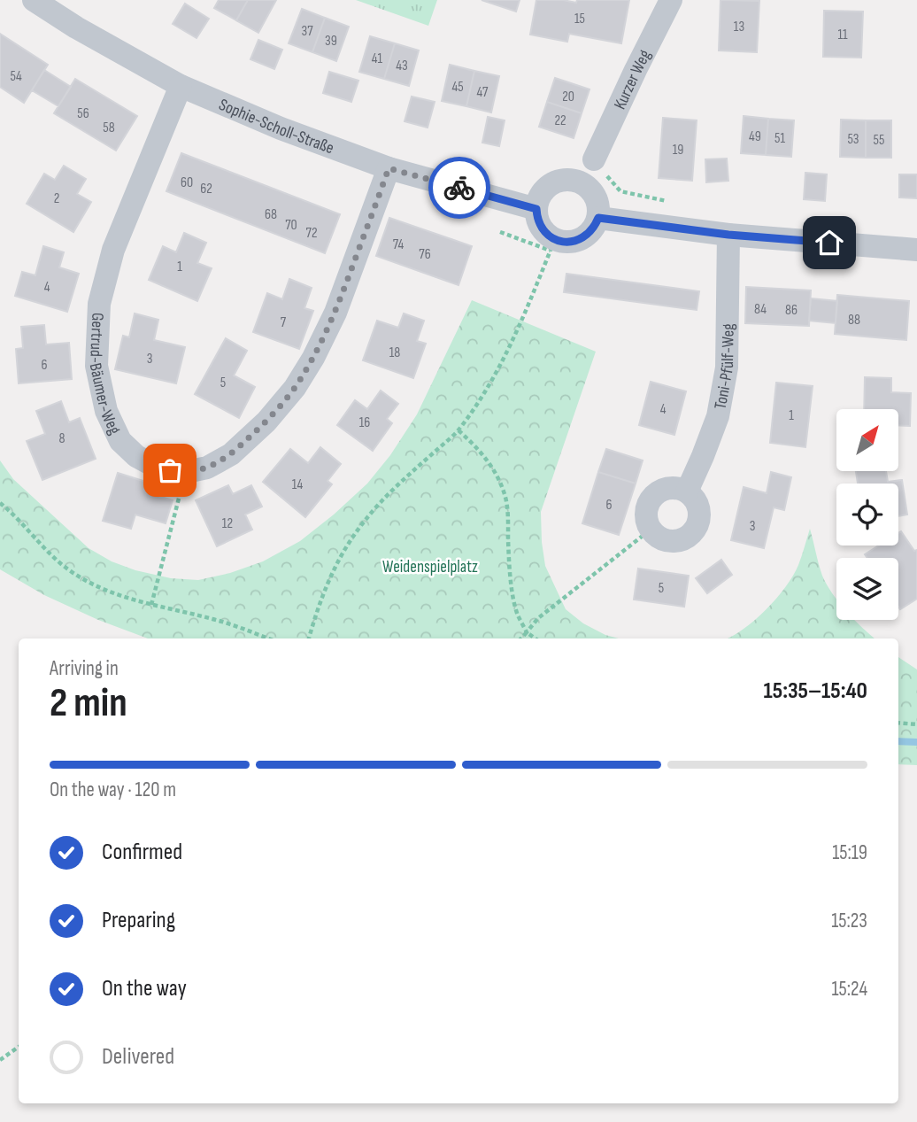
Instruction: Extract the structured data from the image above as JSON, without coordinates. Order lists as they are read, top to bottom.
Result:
{
  "streets": {
    "street": [
      "Kurzer Weg",
      "Sophie-Scholl-Straße",
      "Toni-Pfülf-Weg",
      "Gertrud-Bäumer-Weg"
    ]
  },
  "crossings": [
    ["Sophie-Scholl-Straße", "Gertrud-Bäumer-Weg"]
  ],
  "parks": ["Weidenspielplatz"],
  "house_numbers": [
    "15",
    "13",
    "37",
    "11",
    "39",
    "41",
    "43",
    "54",
    "45",
    "47",
    "20",
    "56",
    "22",
    "58",
    "49",
    "51",
    "53",
    "55",
    "19",
    "60",
    "62",
    "2",
    "68",
    "70",
    "72",
    "74",
    "76",
    "1",
    "4",
    "84",
    "86",
    "88",
    "7",
    "18",
    "3",
    "6",
    "5",
    "4",
    "1",
    "16",
    "8",
    "14",
    "6",
    "12",
    "3",
    "5"
  ],
  "north": "top right",
  "page": {
    "heading": ["2 min", "Arriving in", "15:35–15:40"],
    "bar": "On the way · 120 m",
    "list": [
      ["Confirmed", "15:19"],
      ["Preparing", "15:23"],
      ["On the way", "15:24"],
      "Delivered"
    ]
  }
}
